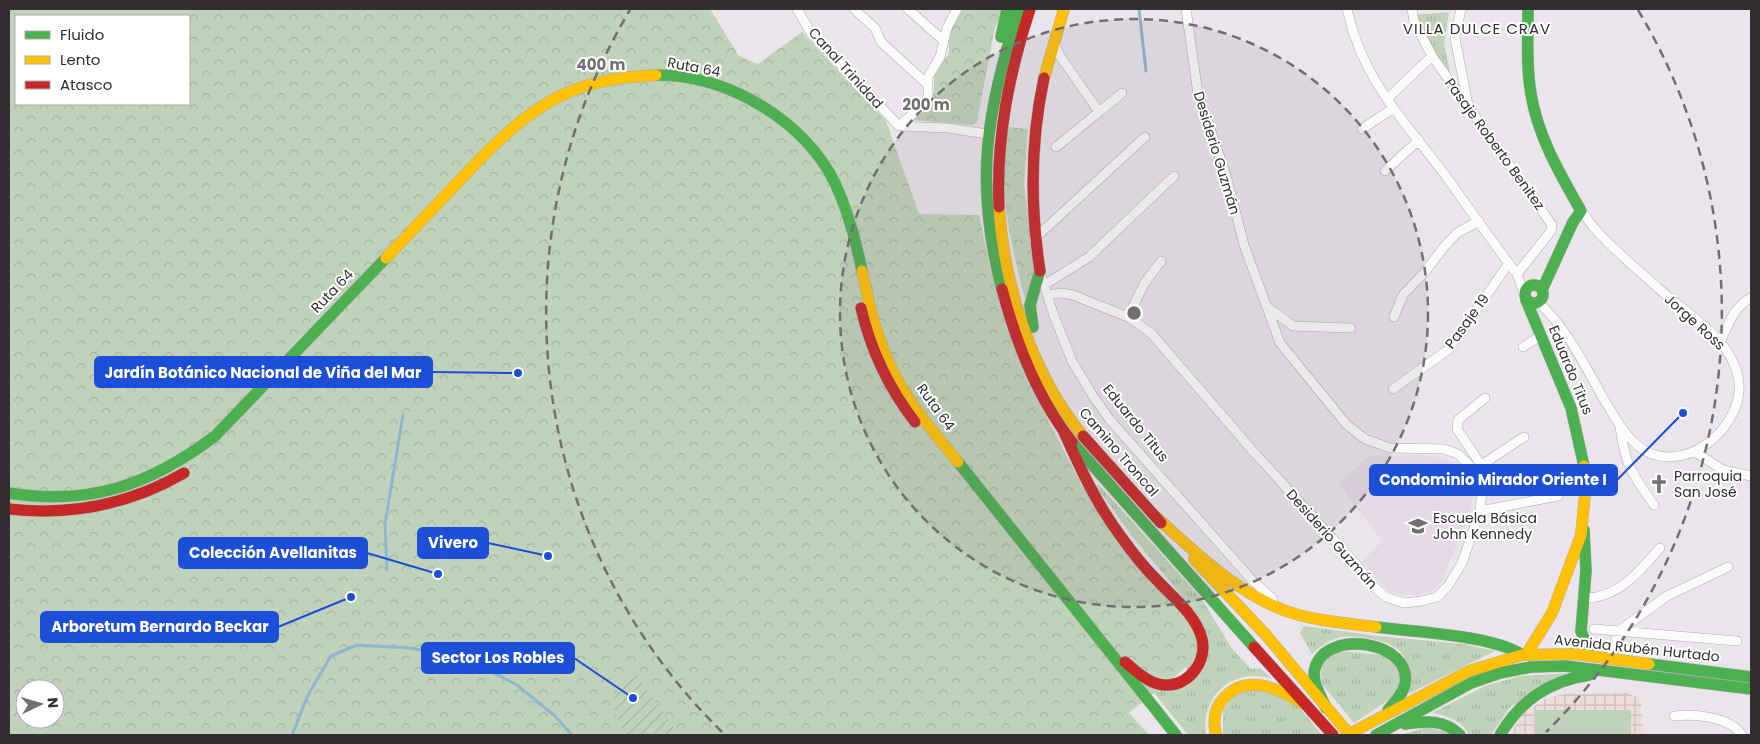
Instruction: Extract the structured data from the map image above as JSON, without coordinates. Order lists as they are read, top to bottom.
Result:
{
  "streets": {
    "main road": [
      "Ruta 64",
      "Eduardo Titus",
      "Camino Troncal",
      "Avenida Rubén Hurtado"
    ],
    "street": [
      "Canal Trinidad",
      "Pasaje Roberto Benitez",
      "Desiderio Guzmán",
      "Pasaje 19",
      "Jorge Ross"
    ]
  },
  "crossings": [
    ["Desiderio Guzmán", "Eduardo Titus"],
    ["Jorge Ross", "Eduardo Titus"],
    ["Eduardo Titus", "Avenida Rubén Hurtado"],
    ["Camino Troncal", "Avenida Rubén Hurtado"]
  ],
  "districts": ["VILLA DULCE CRAV"],
  "places": {
    "other": [
      "Jardín Botánico Nacional de Viña del Mar",
      "Condominio Mirador Oriente I",
      "Vivero",
      "Colección Avellanitas",
      "Arboretum Bernardo Beckar",
      "Sector Los Robles"
    ],
    "church": ["Parroquia San José"],
    "school or university": ["Escuela Básica John Kennedy"]
  },
  "legend": ["Fluido", "Lento", "Atasco"],
  "north": "right",
  "rings": ["400 m", "200 m"]
}
